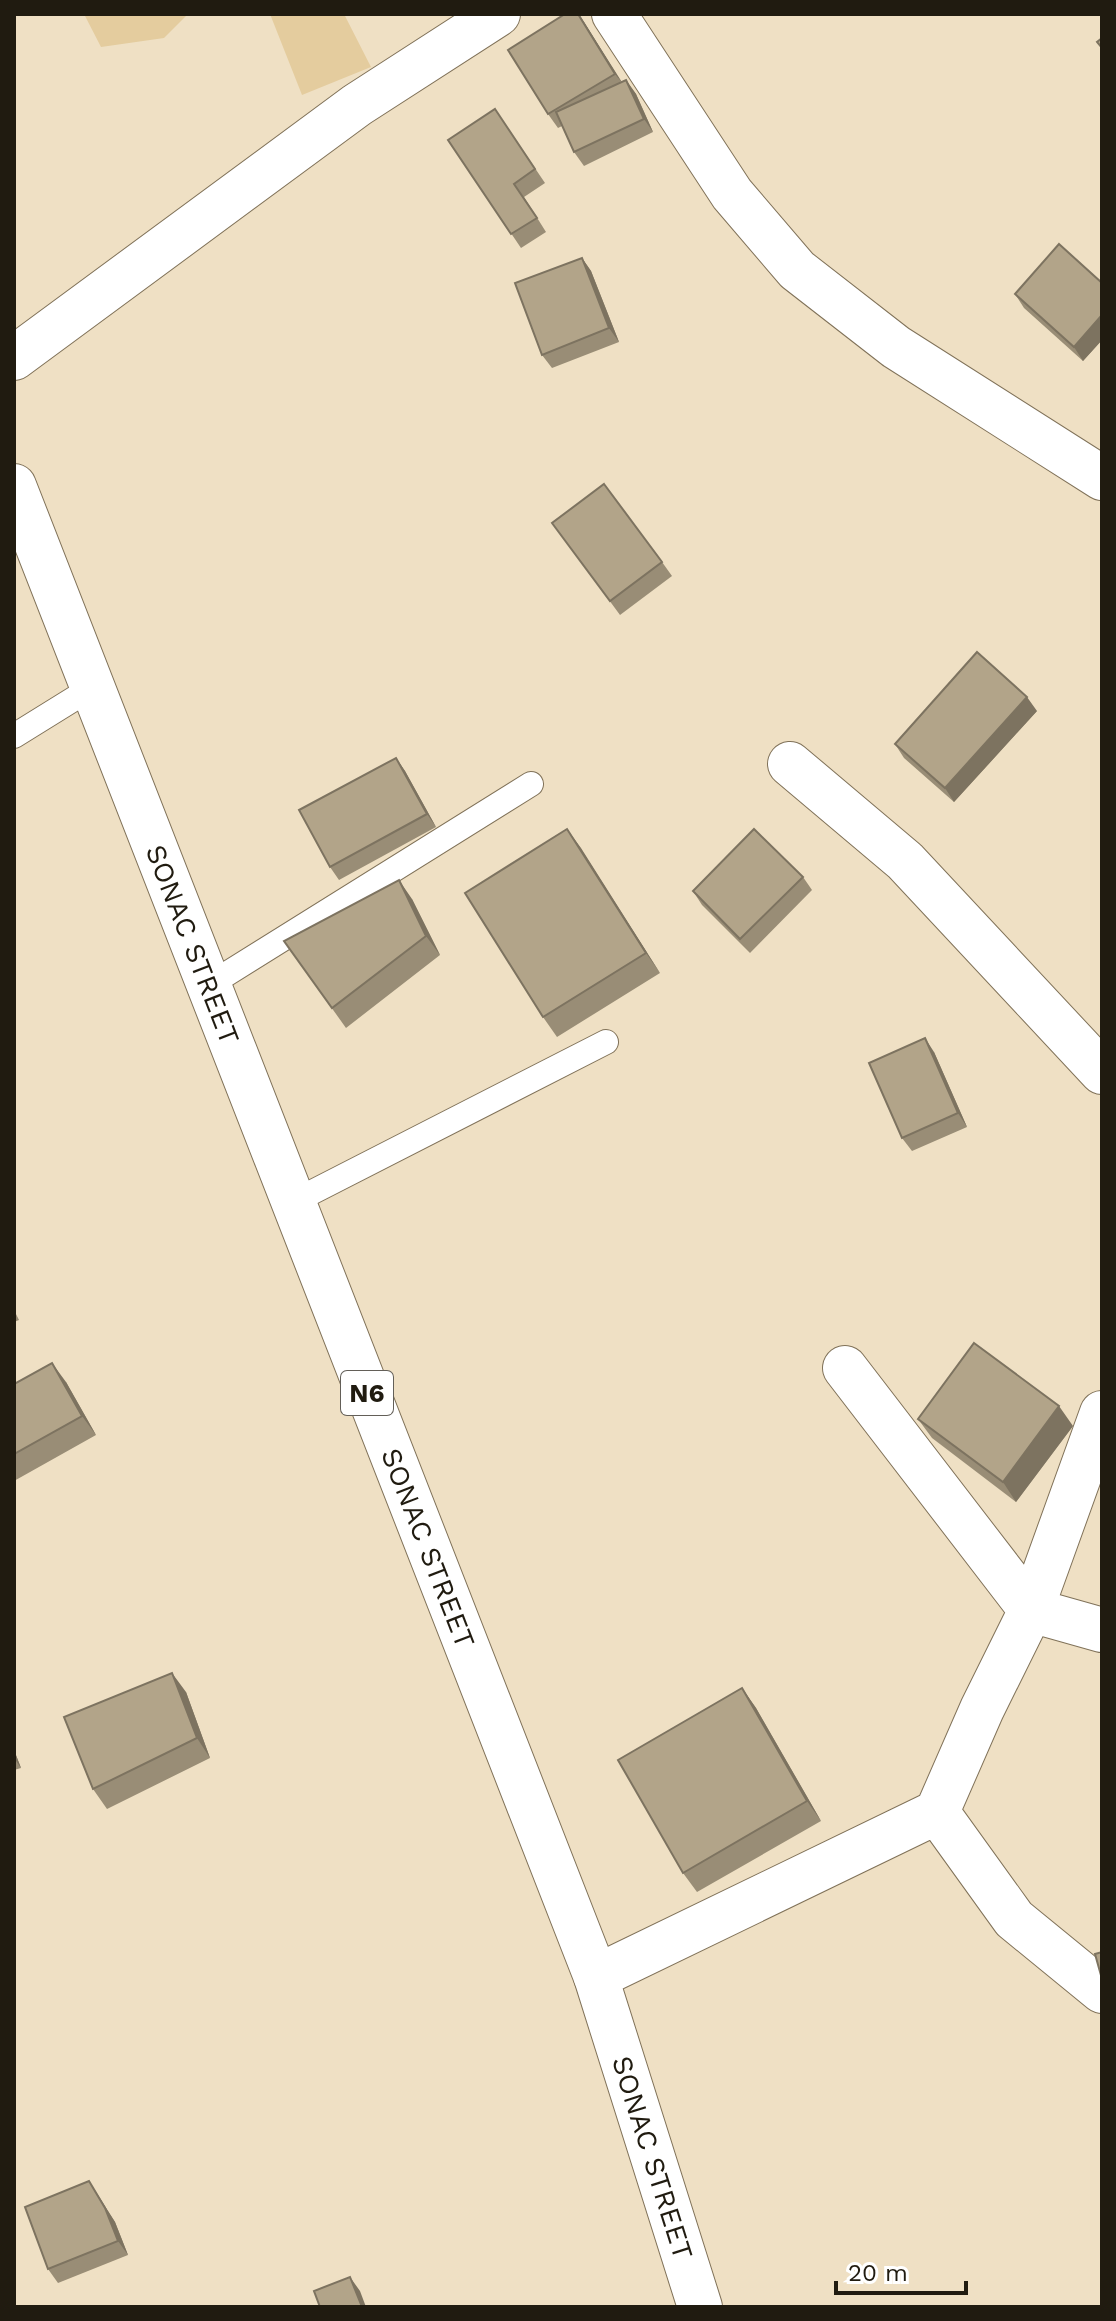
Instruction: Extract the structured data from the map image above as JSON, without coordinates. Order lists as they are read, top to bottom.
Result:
{
  "streets": {
    "main road": ["SONAC STREET", "N6"]
  },
  "scale_bar": "20 m"
}
